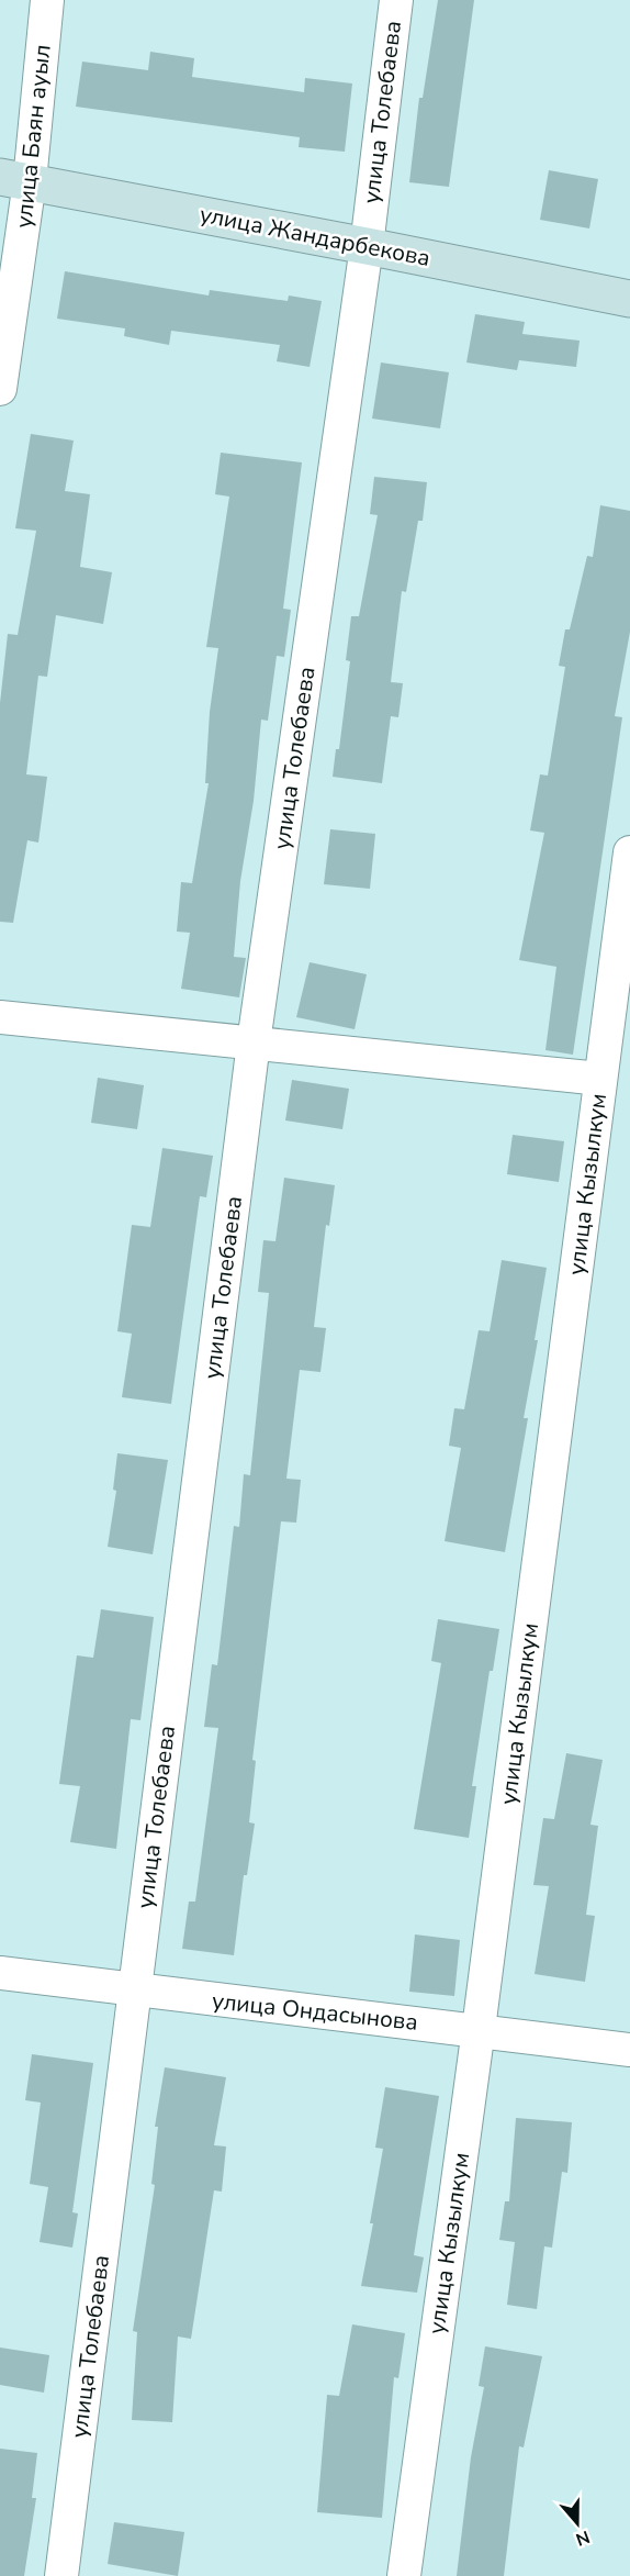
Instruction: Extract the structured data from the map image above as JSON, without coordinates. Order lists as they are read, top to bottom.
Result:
{
  "streets": {
    "street": [
      "улица Толебаева",
      "улица Баян ауыл",
      "улица Жандарбекова",
      "улица Кызылкум",
      "улица Ондасынова"
    ]
  },
  "crossings": [
    ["улица Толебаева", "улица Жандарбекова"],
    ["улица Толебаева", "улица Ондасынова"],
    ["улица Баян ауыл", "улица Жандарбекова"],
    ["улица Кызылкум", "улица Ондасынова"]
  ],
  "north": "bottom"
}
